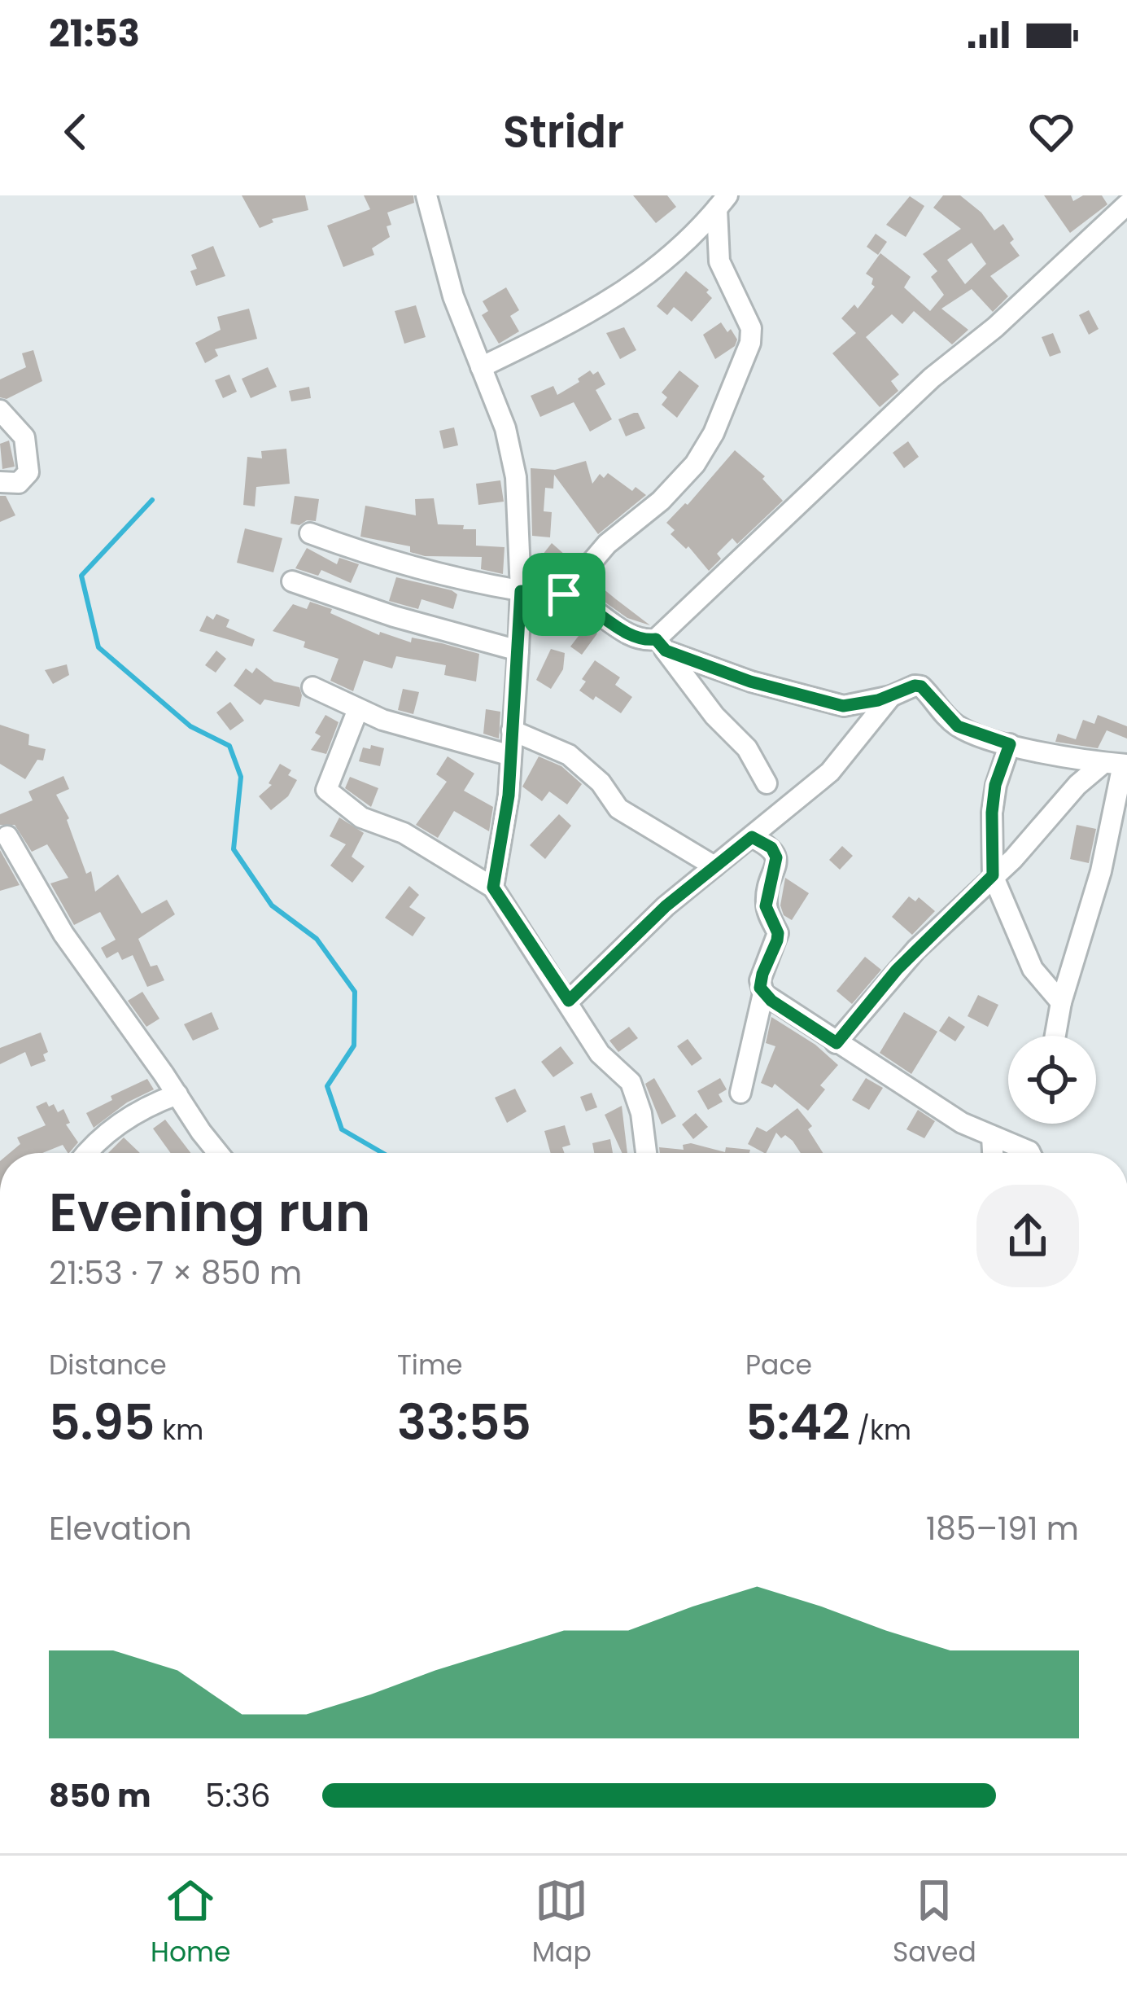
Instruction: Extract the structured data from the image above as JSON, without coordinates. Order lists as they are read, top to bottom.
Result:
{
  "page": {
    "status": "21:53",
    "header": "Stridr",
    "heading": ["Evening run", "21:53 · 7 × 850 m"],
    "stats": [
      ["Distance", "5.95 km"],
      ["Time", "33:55"],
      ["Pace", "5:42 /km"]
    ],
    "chart": ["Elevation", "185–191 m"],
    "list": [
      {
        "name": "850 m",
        "note": "5:36"
      }
    ],
    "tabs": ["Home", "Map", "Saved"]
  }
}
